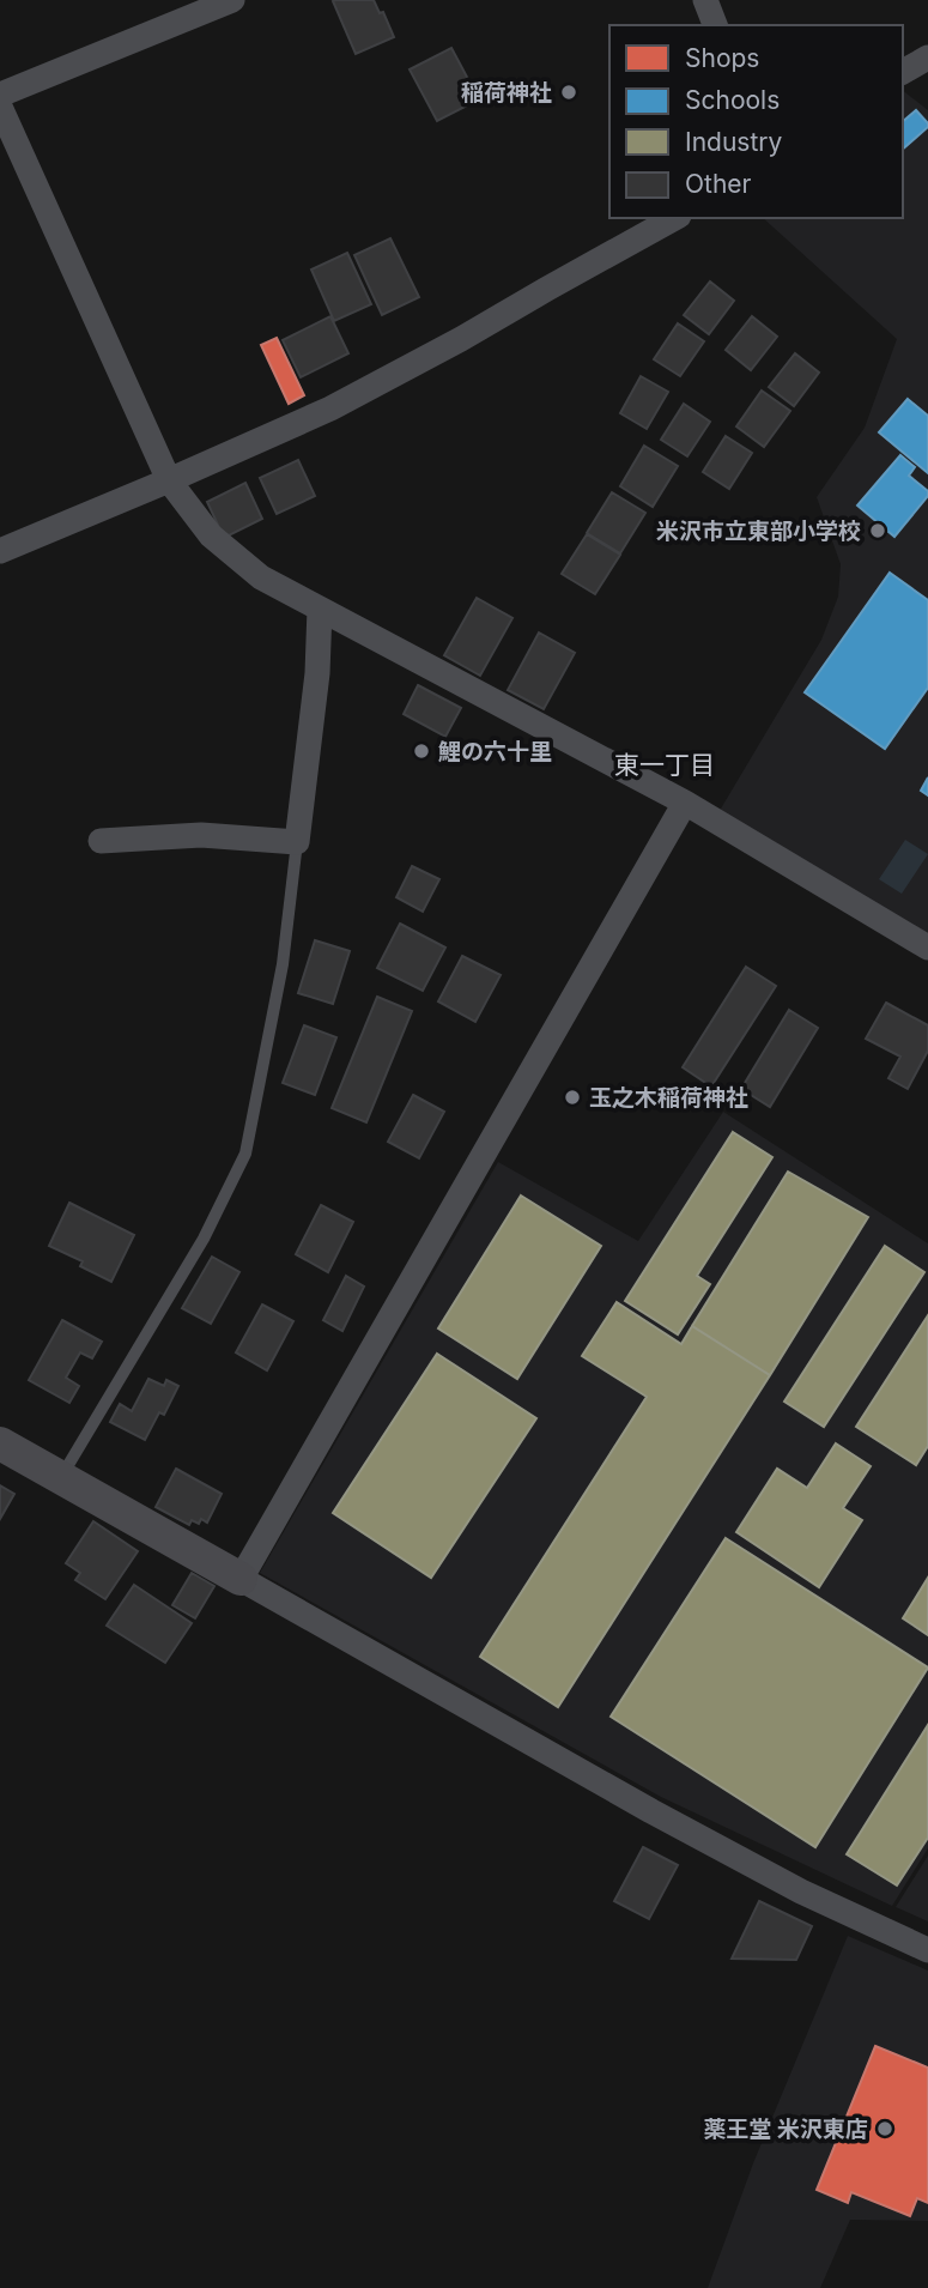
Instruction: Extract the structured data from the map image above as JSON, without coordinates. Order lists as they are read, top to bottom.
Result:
{
  "districts": ["東一丁目"],
  "places": [
    "稲荷神社",
    "米沢市立東部小学校",
    "鯉の六十里",
    "玉之木稲荷神社",
    "薬王堂 米沢東店"
  ],
  "legend": [
    "Shops",
    "Schools",
    "Industry",
    "Other"
  ]
}
